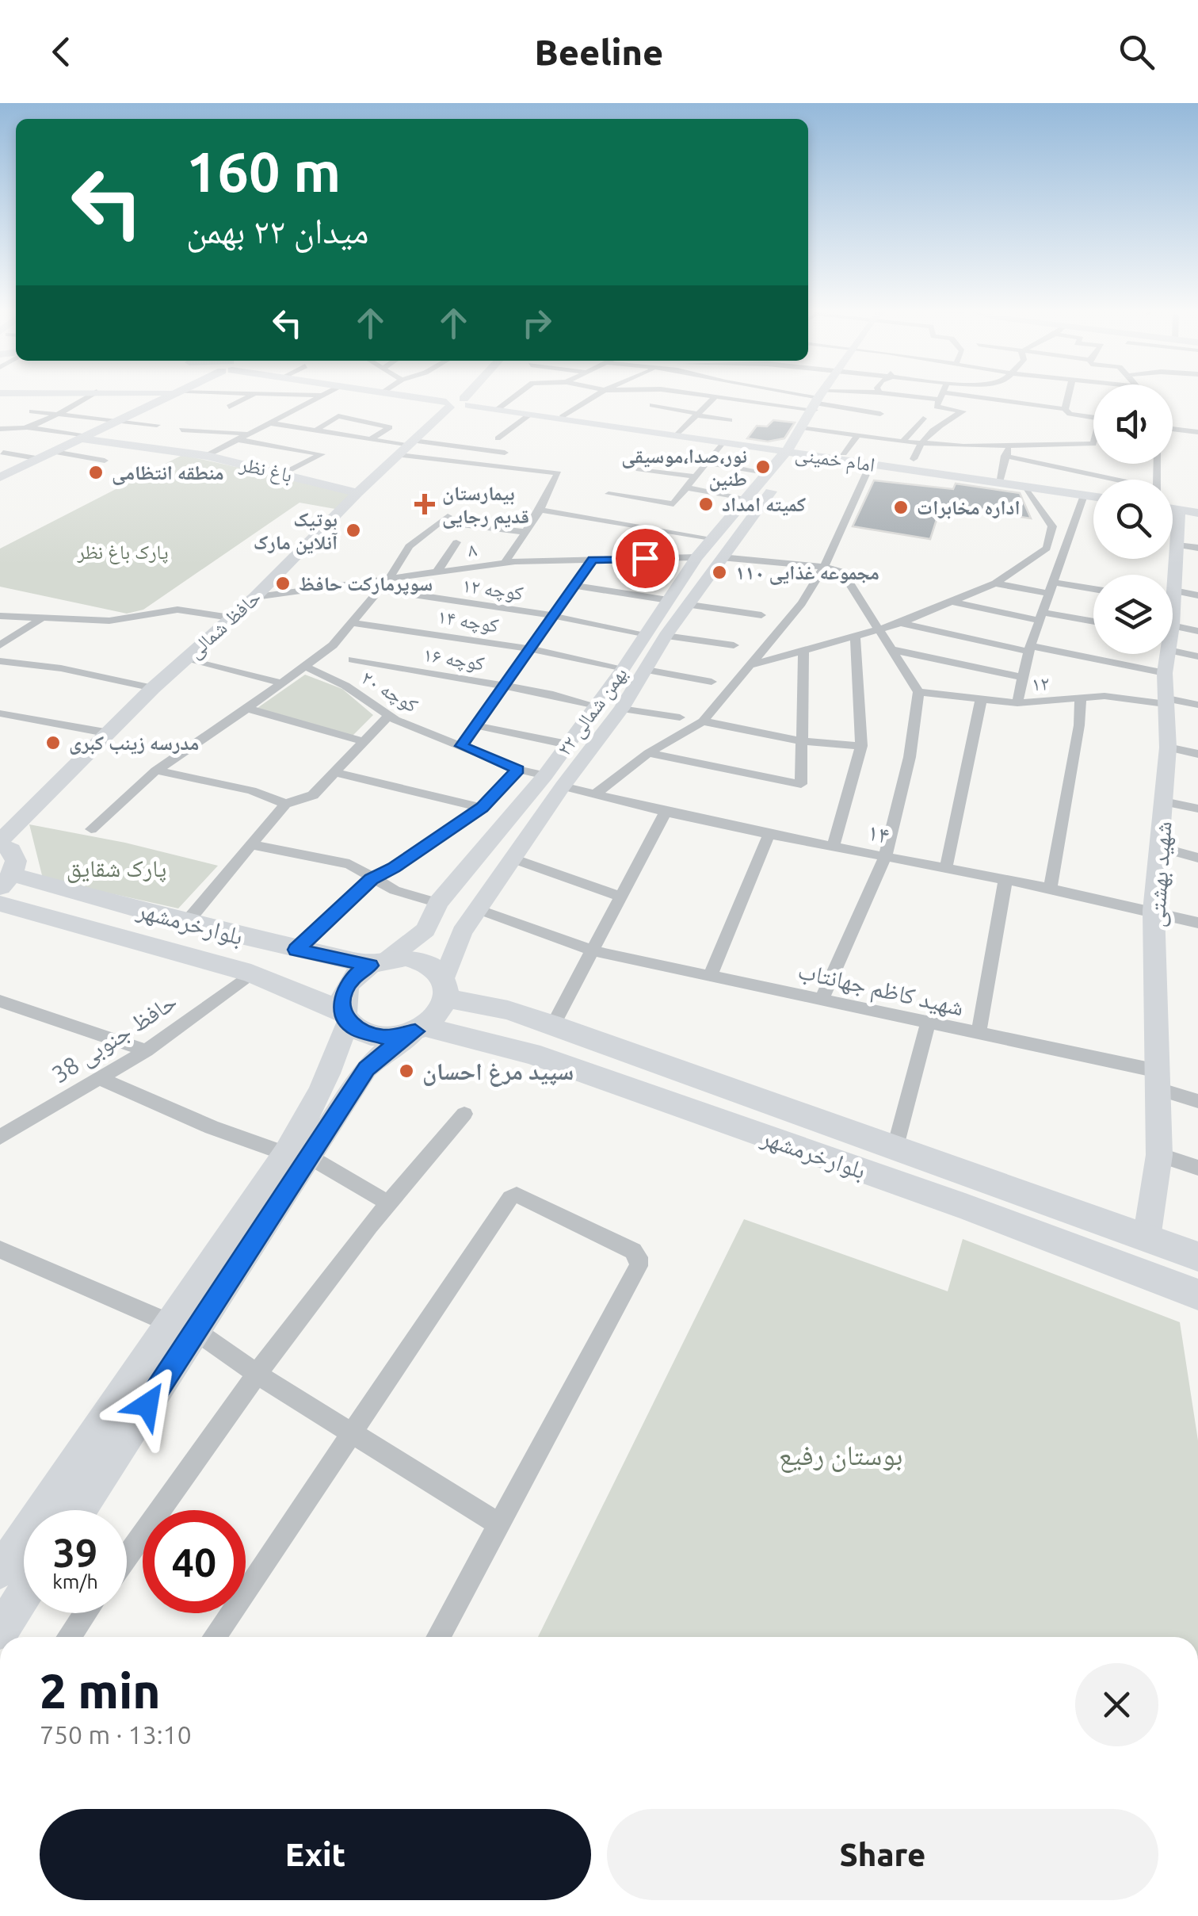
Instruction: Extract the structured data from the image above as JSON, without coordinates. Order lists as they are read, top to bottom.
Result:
{
  "streets": {
    "main road": [
      "امام خمینی",
      "باغ نظر",
      "حافظ شمالی",
      "۲۲ بهمن شمالی",
      "شهید بهشتی",
      "بلوارخرمشهر"
    ],
    "street": [
      "۸",
      "کوچه ۱۲",
      "کوچه ۱۴",
      "کوچه ۱۶",
      "۱۲",
      "کوچه ۲۰",
      "۱۴",
      "شهید کاظم جهانتاب",
      "حافظ جنوبی 38"
    ]
  },
  "crossings": [
    ["امام خمینی", "حافظ شمالی"],
    ["امام خمینی", "۲۲ بهمن شمالی"],
    ["باغ نظر", "حافظ شمالی"],
    ["۸", "کوچه ۱۲"],
    ["۸", "حافظ شمالی"],
    ["۸", "۲۲ بهمن شمالی"],
    ["کوچه ۱۲", "۲۲ بهمن شمالی"],
    ["کوچه ۱۴", "۲۲ بهمن شمالی"],
    ["کوچه ۱۶", "۲۲ بهمن شمالی"],
    ["۱۲", "شهید بهشتی"],
    ["کوچه ۲۰", "۲۲ بهمن شمالی"],
    ["۲۲ بهمن شمالی", "۱۴"],
    ["۲۲ بهمن شمالی", "بلوارخرمشهر"],
    ["۲۲ بهمن شمالی", "شهید کاظم جهانتاب"],
    ["۱۴", "شهید بهشتی"],
    ["شهید بهشتی", "بلوارخرمشهر"],
    ["شهید بهشتی", "شهید کاظم جهانتاب"],
    ["بلوارخرمشهر", "حافظ جنوبی 38"]
  ],
  "parks": ["پارک باغ نظر", "پارک شقایق", "بوستان رفیع"],
  "places": {
    "other": [
      "نور،صدا،موسیقی طنین",
      "منطقه انتظامی",
      "کمیته امداد",
      "اداره مخابرات",
      "بوتیک آنلاین مارک",
      "مجموعه غذایی ۱۱۰",
      "سوپرمارکت حافظ",
      "مدرسه زینب کبری",
      "سپید مرغ احسان"
    ],
    "health": ["بیمارستان قدیم رجایی"]
  },
  "page": {
    "header": "Beeline",
    "turn": ["160 m", "میدان ۲۲ بهمن"],
    "speed": "39 km/h",
    "limit": "40",
    "heading": ["2 min", "750 m · 13:10"],
    "buttons": ["Exit", "Share"]
  }
}
